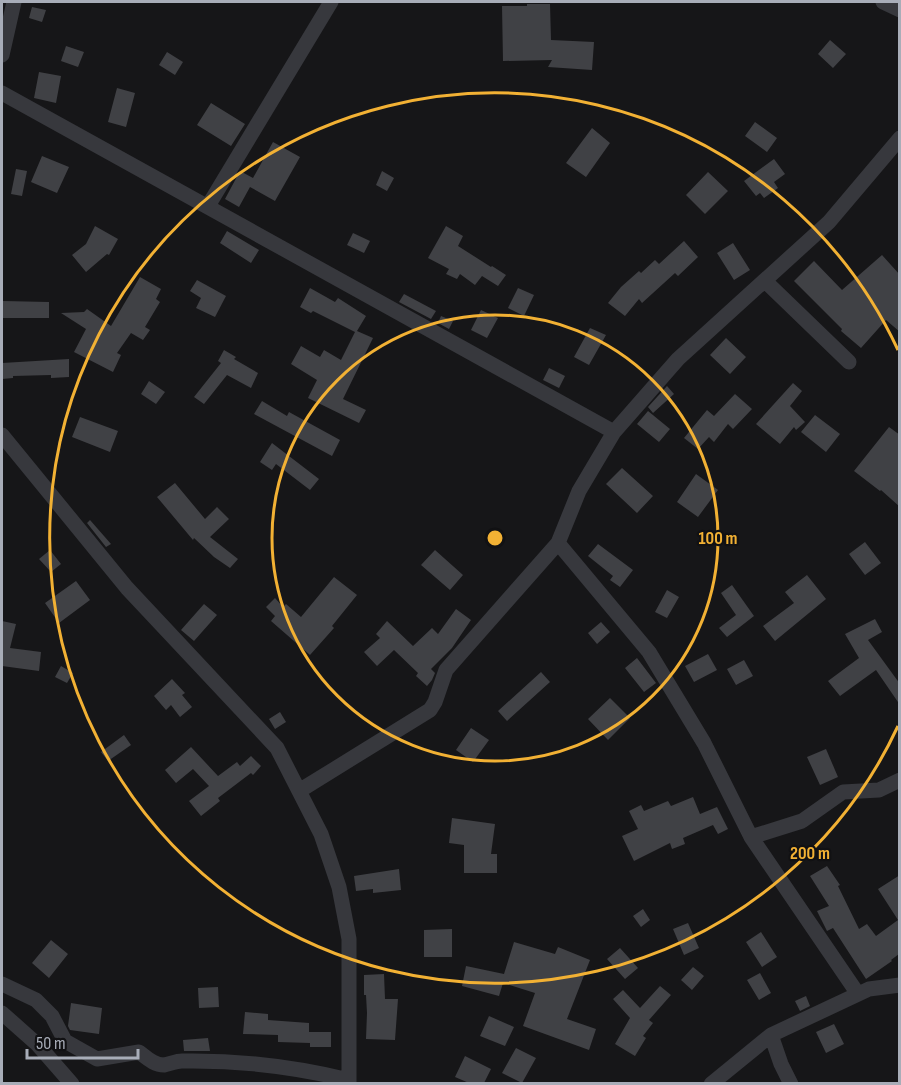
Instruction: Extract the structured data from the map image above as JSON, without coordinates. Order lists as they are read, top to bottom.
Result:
{
  "scale_bar": "50 m",
  "rings": ["100 m", "200 m"]
}
